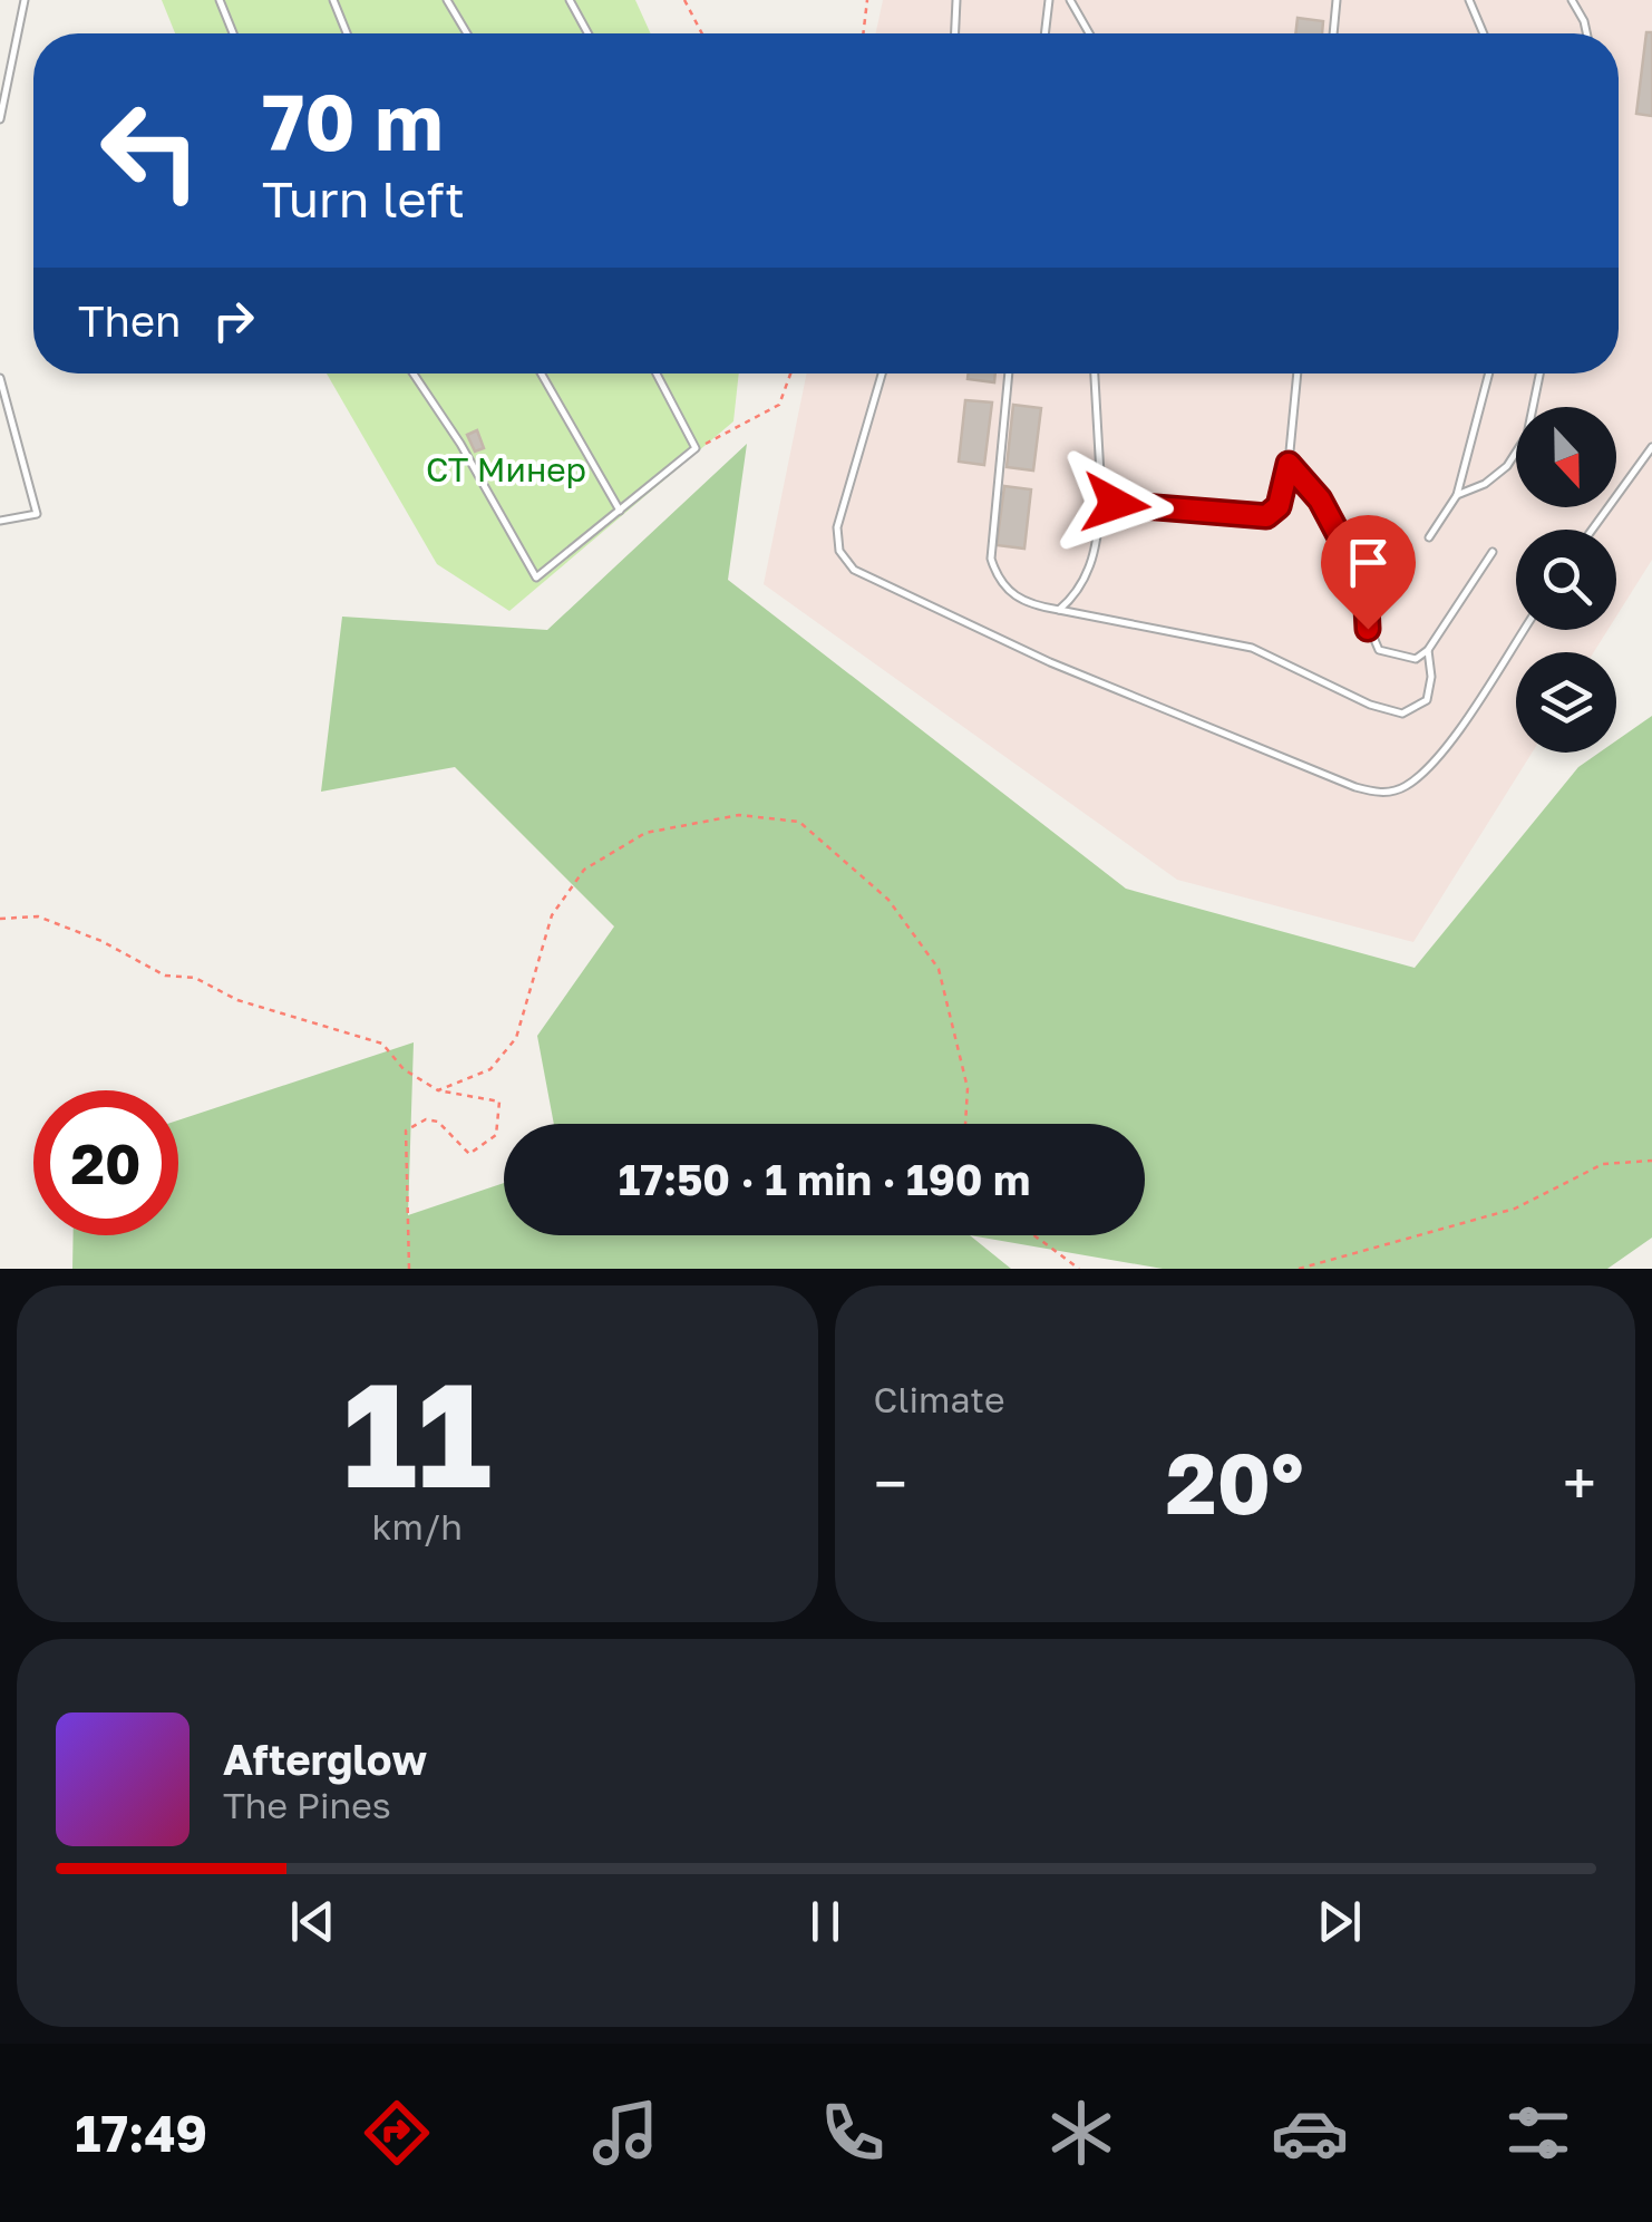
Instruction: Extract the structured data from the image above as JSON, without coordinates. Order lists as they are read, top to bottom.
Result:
{
  "parks": ["СТ Минер"],
  "north": "bottom",
  "page": {
    "turn": ["70 m", "Turn left"],
    "then": "Then",
    "limit": "20",
    "trip": "17:50 · 1 min · 190 m",
    "tile": [
      ["11", "km/h"],
      "Climate"
    ],
    "heat": ["−", "20°", "+"],
    "song": ["Afterglow", "The Pines"],
    "tabs": "17:49"
  }
}
